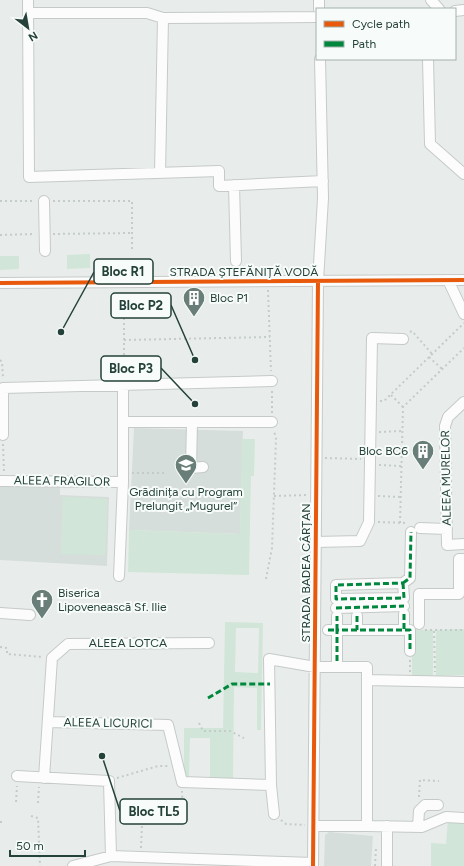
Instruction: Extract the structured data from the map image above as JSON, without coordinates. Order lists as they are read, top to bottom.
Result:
{
  "streets": {
    "street": [
      "STRADA ȘTEFĂNIȚĂ VODĂ",
      "ALEEA MURELOR",
      "ALEEA FRAGILOR",
      "STRADA BADEA CÂRȚAN",
      "ALEEA LOTCA",
      "ALEEA LICURICI"
    ]
  },
  "crossings": [
    ["STRADA ȘTEFĂNIȚĂ VODĂ", "STRADA BADEA CÂRȚAN"]
  ],
  "places": {
    "building": ["Bloc P1", "Bloc BC6"],
    "other": [
      "Bloc R1",
      "Bloc P2",
      "Bloc P3",
      "Bloc TL5"
    ],
    "school or university": ["Grădinița cu Program Prelungit „Mugurel”"],
    "church": ["Biserica Lipovenească Sf. Ilie"]
  },
  "legend": ["Cycle path", "Path"],
  "scale_bar": "50 m",
  "north": "bottom right"
}
